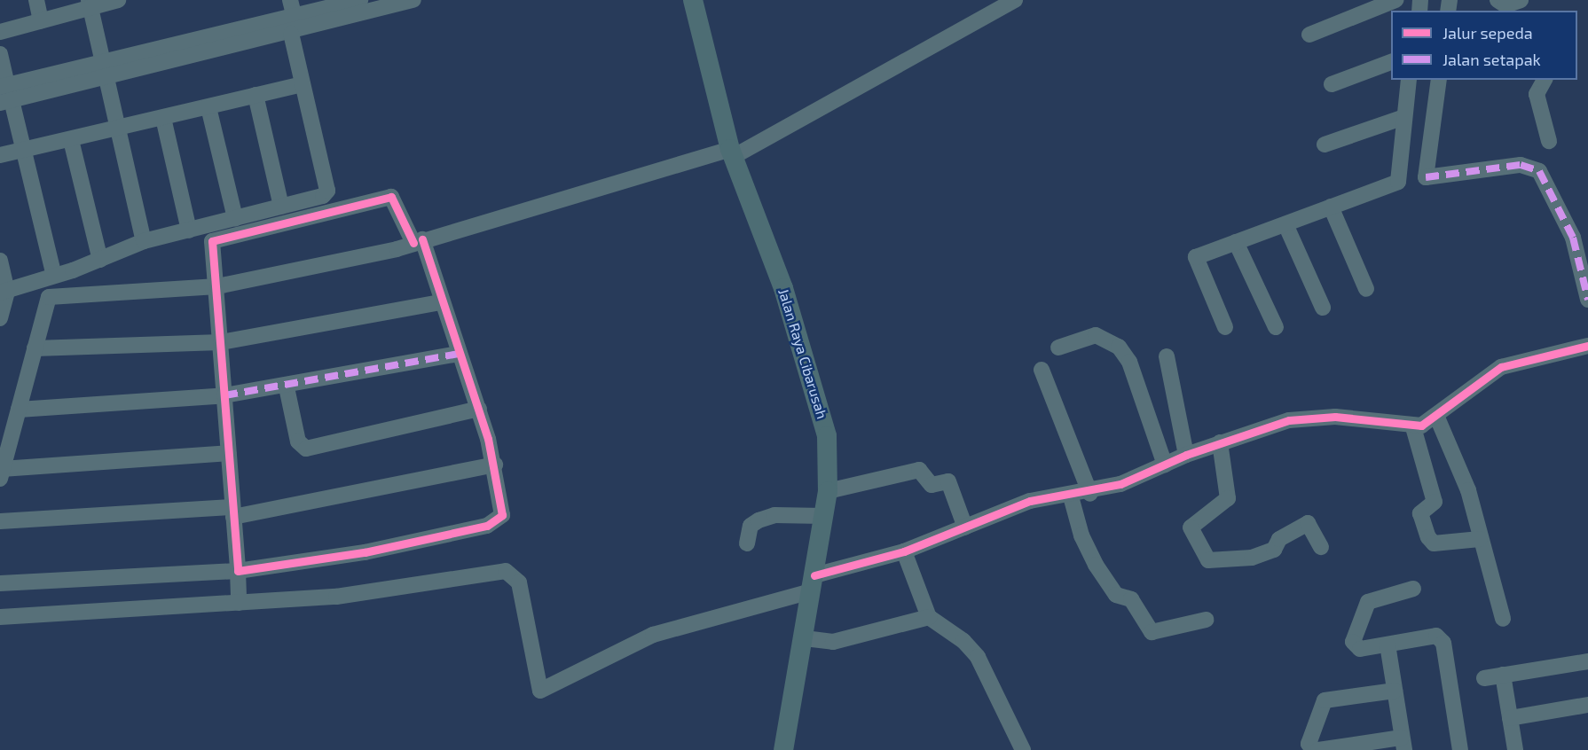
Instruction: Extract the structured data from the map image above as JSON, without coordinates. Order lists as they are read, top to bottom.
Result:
{
  "streets": {
    "main road": ["Jalan Raya Cibarusah"]
  },
  "legend": ["Jalur sepeda", "Jalan setapak"]
}
